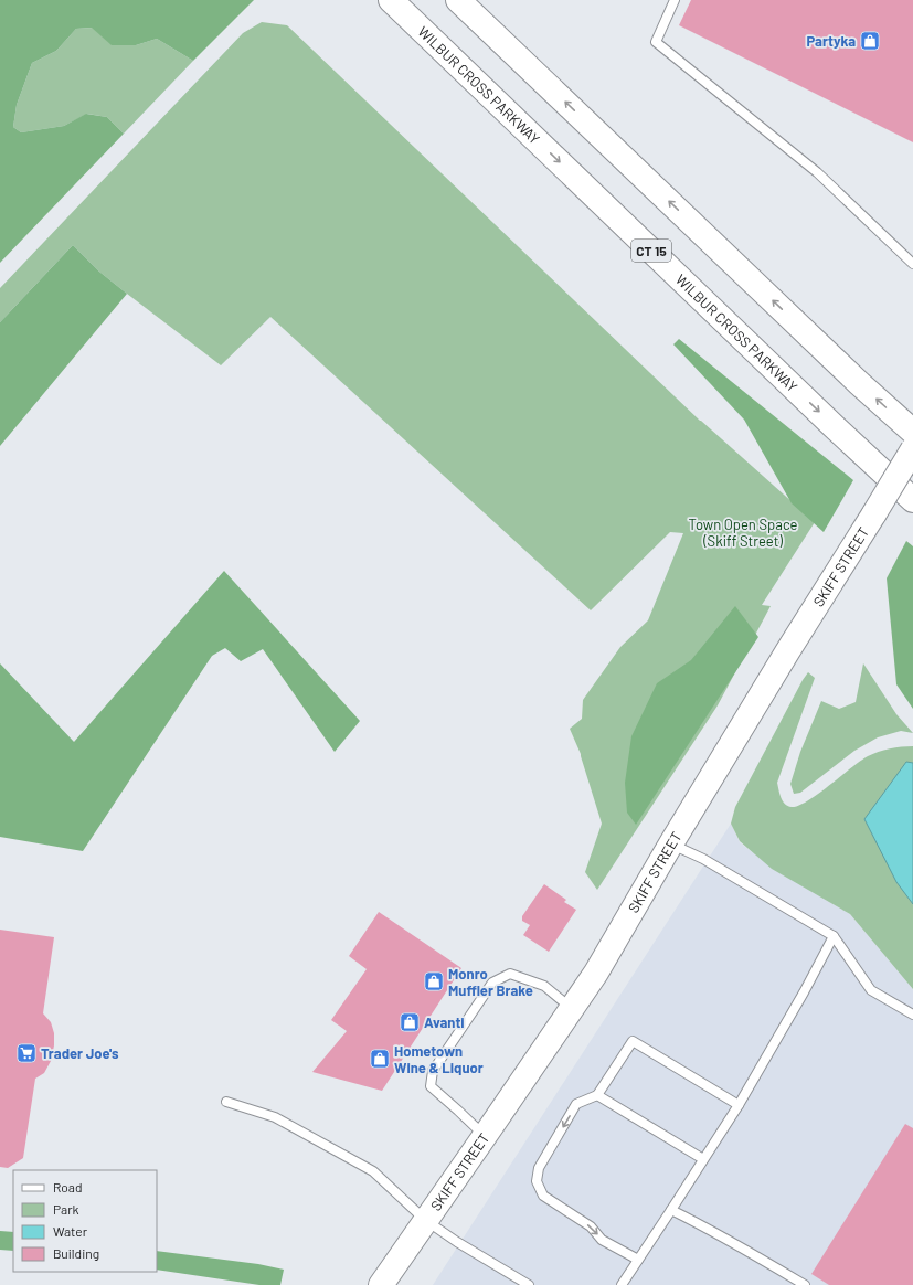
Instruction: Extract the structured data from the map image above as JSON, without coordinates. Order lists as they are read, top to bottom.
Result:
{
  "streets": {
    "main road": ["WILBUR CROSS PARKWAY", "CT 15", "SKIFF STREET"]
  },
  "parks": ["Town Open Space (Skiff Street)"],
  "places": {
    "shop": [
      "Partyka",
      "Monro Muffler Brake",
      "Avanti",
      "Hometown Wine & Liquor"
    ],
    "supermarket": ["Trader Joe's"]
  },
  "legend": [
    "Road",
    "Park",
    "Water",
    "Building"
  ]
}
